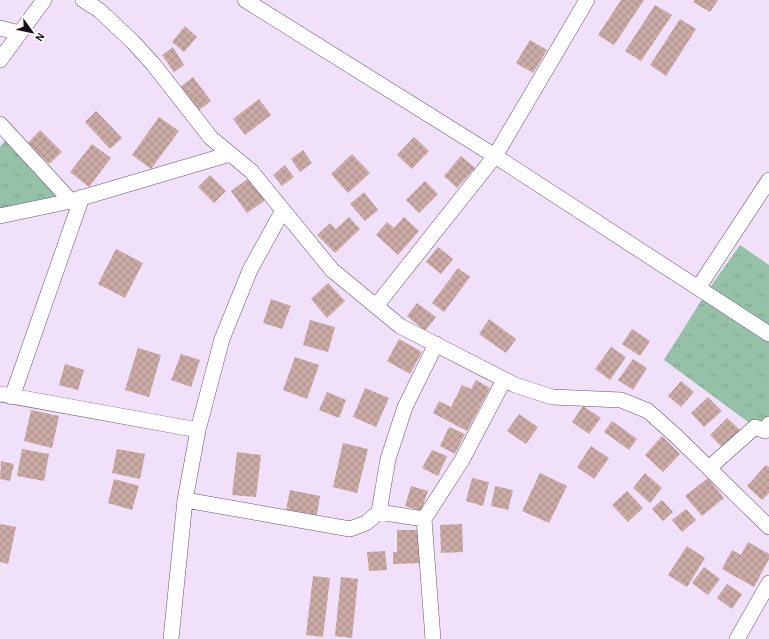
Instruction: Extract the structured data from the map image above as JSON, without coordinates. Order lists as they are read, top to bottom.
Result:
{
  "north": "bottom right"
}
